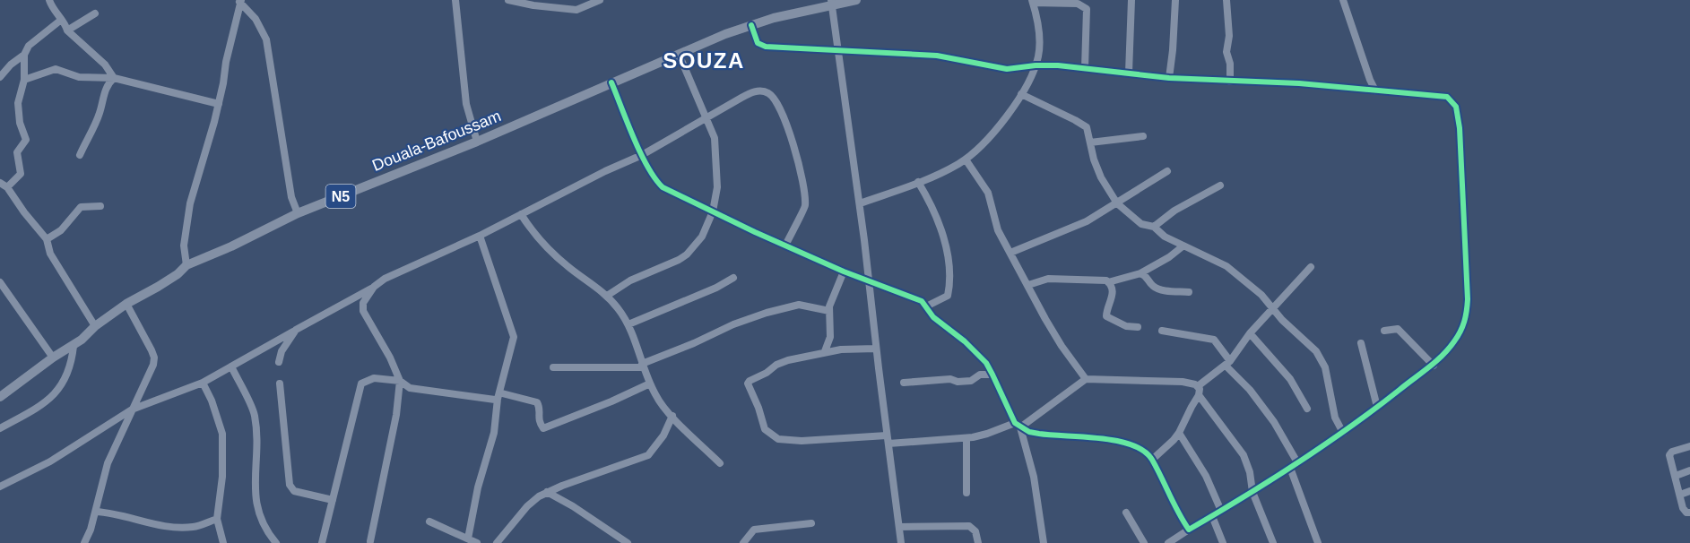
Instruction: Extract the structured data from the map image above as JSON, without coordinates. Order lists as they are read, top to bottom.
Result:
{
  "streets": {
    "highway": ["Douala-Bafoussam", "N5"]
  },
  "districts": ["SOUZA"]
}
